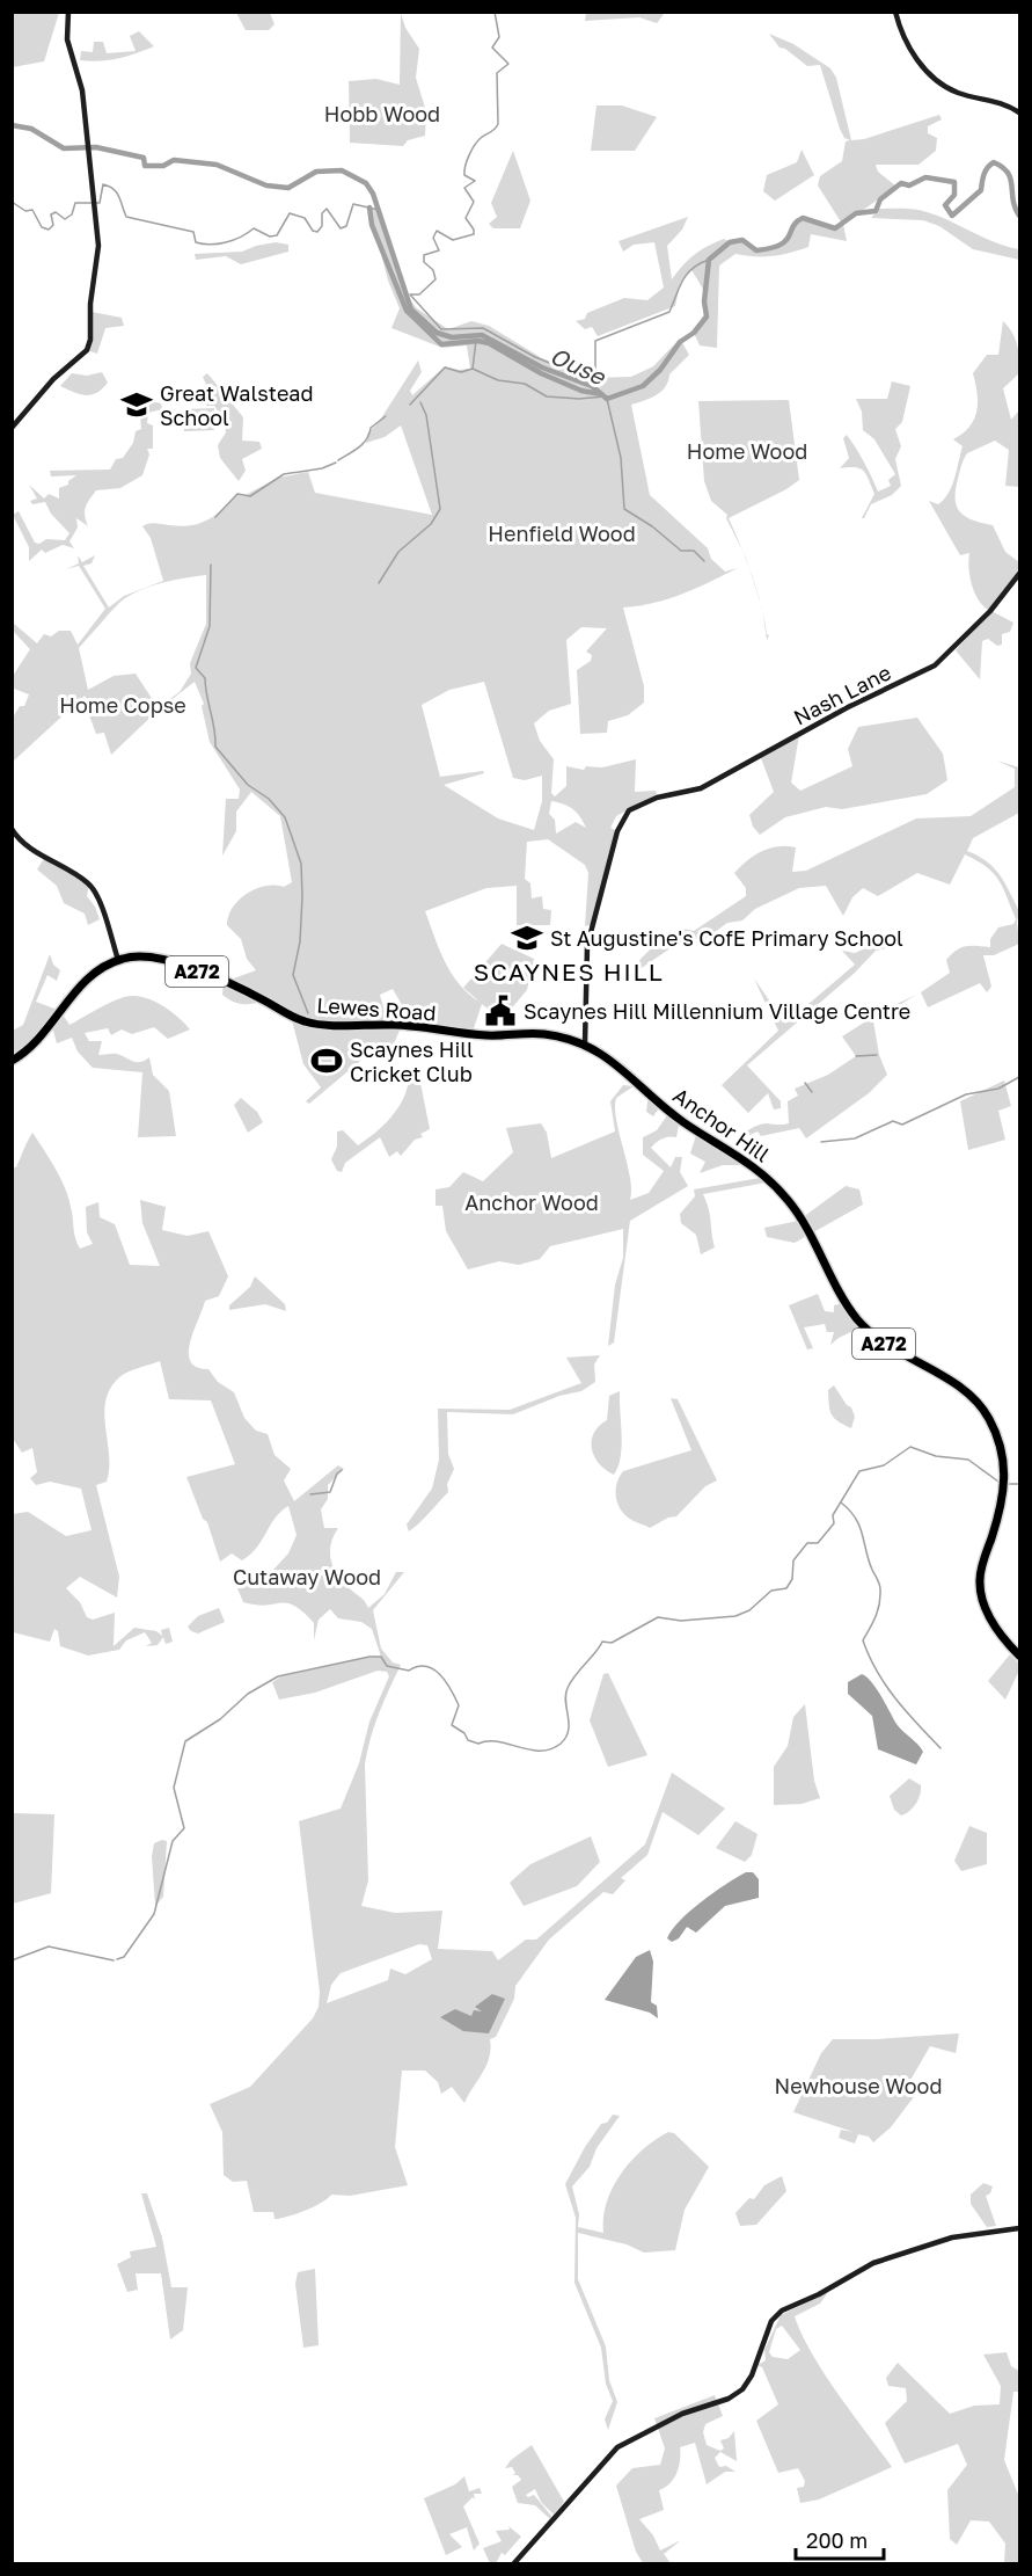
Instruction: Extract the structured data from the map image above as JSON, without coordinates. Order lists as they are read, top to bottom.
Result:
{
  "streets": {
    "highway": ["A272", "Lewes Road", "Anchor Hill"],
    "street": ["Nash Lane"]
  },
  "crossings": [
    ["Nash Lane", "Lewes Road"],
    ["Nash Lane", "Anchor Hill"],
    ["Lewes Road", "Anchor Hill"]
  ],
  "districts": ["SCAYNES HILL"],
  "water": ["Ouse"],
  "parks": [
    "Hobb Wood",
    "Home Wood",
    "Henfield Wood",
    "Home Copse",
    "Anchor Wood",
    "Cutaway Wood",
    "Newhouse Wood"
  ],
  "places": {
    "school or university": ["Great Walstead School", "St Augustine's CofE Primary School"],
    "public building": ["Scaynes Hill Millennium Village Centre"],
    "sports": ["Scaynes Hill Cricket Club"]
  },
  "scale_bar": "200 m"
}
